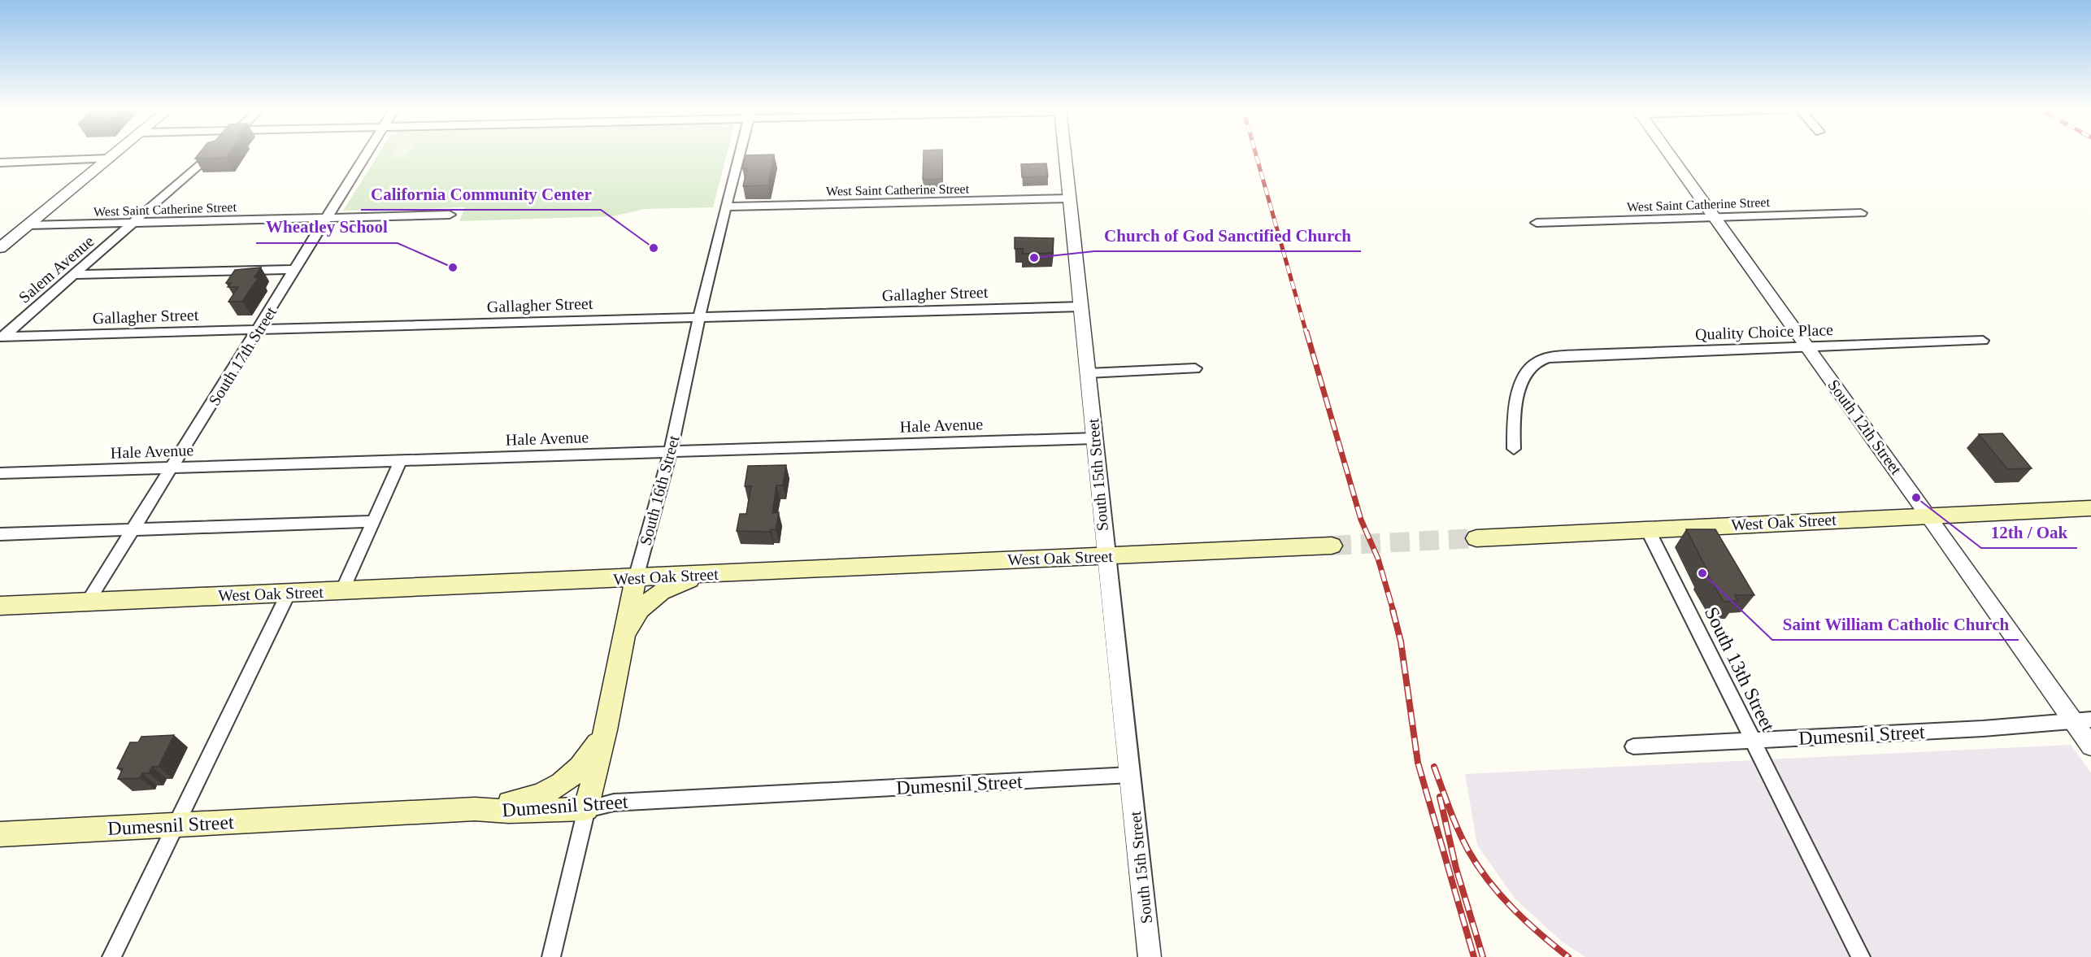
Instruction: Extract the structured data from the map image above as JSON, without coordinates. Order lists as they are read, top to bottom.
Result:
{
  "streets": {
    "main road": ["South 16th Street", "West Oak Street", "Dumesnil Street"],
    "street": [
      "West Saint Catherine Street",
      "Salem Avenue",
      "Gallagher Street",
      "Quality Choice Place",
      "South 17th Street",
      "Hale Avenue",
      "South 12th Street",
      "South 15th Street",
      "South 13th Street"
    ]
  },
  "crossings": [
    ["West Saint Catherine Street", "Salem Avenue"],
    ["West Saint Catherine Street", "South 17th Street"],
    ["West Saint Catherine Street", "South 12th Street"],
    ["West Saint Catherine Street", "South 15th Street"],
    ["West Saint Catherine Street", "South 16th Street"],
    ["Salem Avenue", "Gallagher Street"],
    ["Gallagher Street", "South 17th Street"],
    ["Gallagher Street", "South 15th Street"],
    ["Gallagher Street", "South 16th Street"],
    ["Quality Choice Place", "South 12th Street"],
    ["South 17th Street", "Hale Avenue"],
    ["South 17th Street", "West Oak Street"],
    ["Hale Avenue", "South 15th Street"],
    ["Hale Avenue", "South 16th Street"],
    ["South 12th Street", "West Oak Street"],
    ["South 12th Street", "Dumesnil Street"],
    ["South 15th Street", "West Oak Street"],
    ["South 15th Street", "Dumesnil Street"],
    ["South 16th Street", "West Oak Street"],
    ["South 16th Street", "Dumesnil Street"],
    ["West Oak Street", "South 13th Street"],
    ["South 13th Street", "Dumesnil Street"]
  ],
  "places": [
    "California Community Center",
    "Church of God Sanctified Church",
    "Wheatley School",
    "12th / Oak",
    "Saint William Catholic Church"
  ]
}
